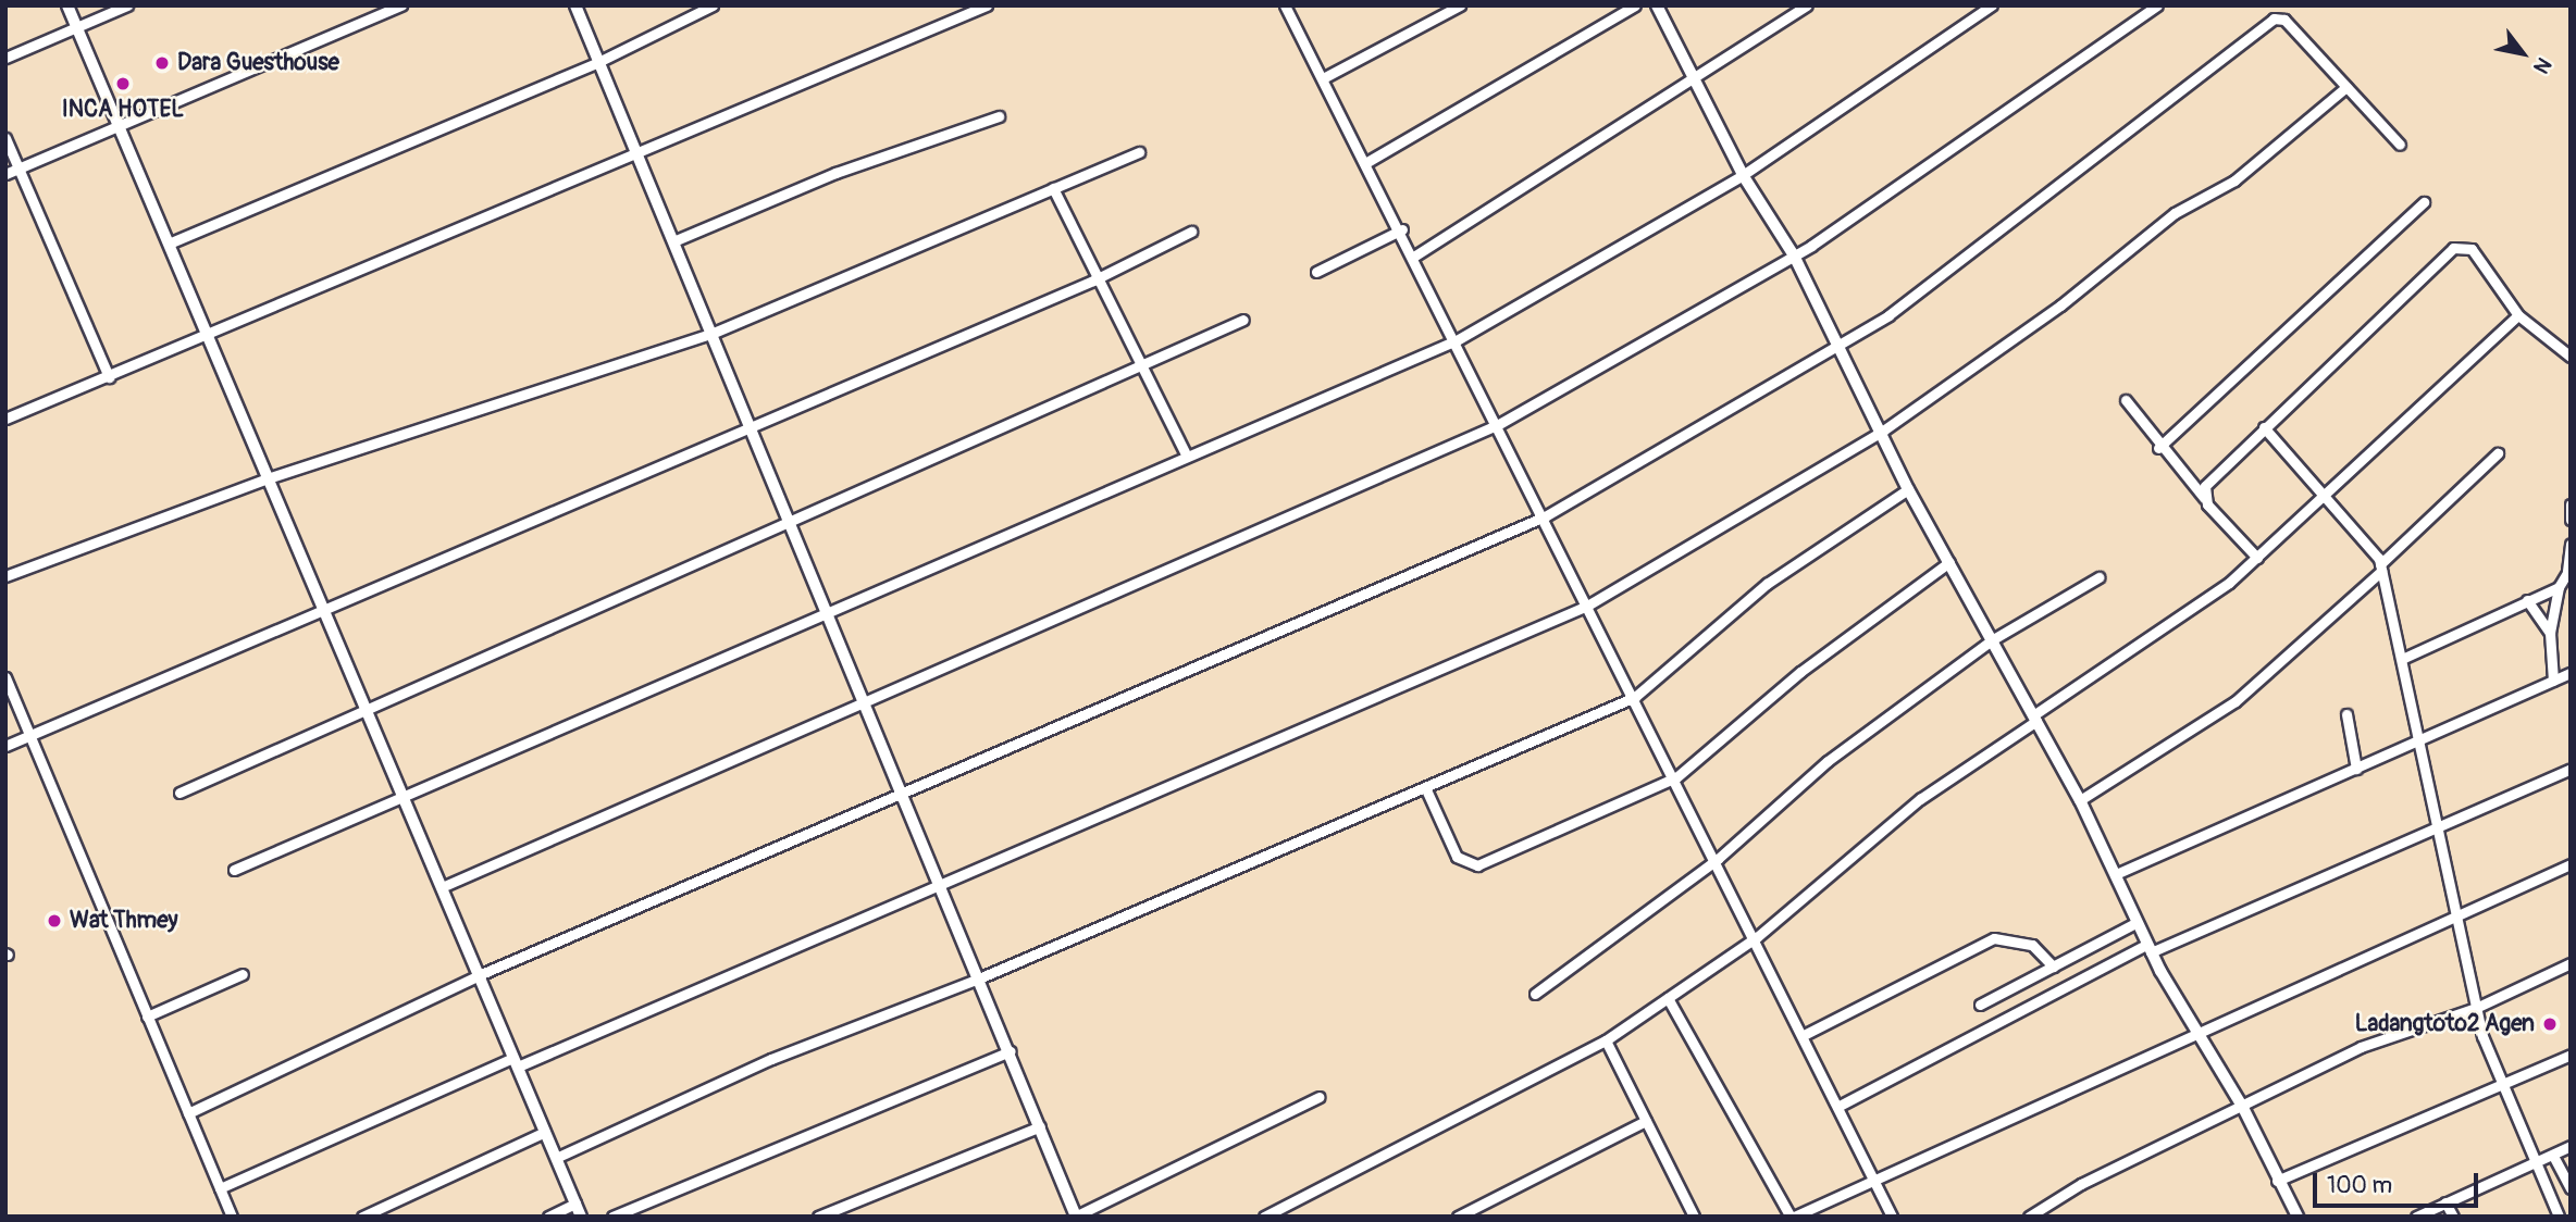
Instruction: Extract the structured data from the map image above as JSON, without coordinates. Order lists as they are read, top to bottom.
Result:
{
  "places": [
    "Dara Guesthouse",
    "INCA HOTEL",
    "Wat Thmey",
    "Ladangtoto2 Agen"
  ],
  "scale_bar": "100 m",
  "north": "bottom right"
}
